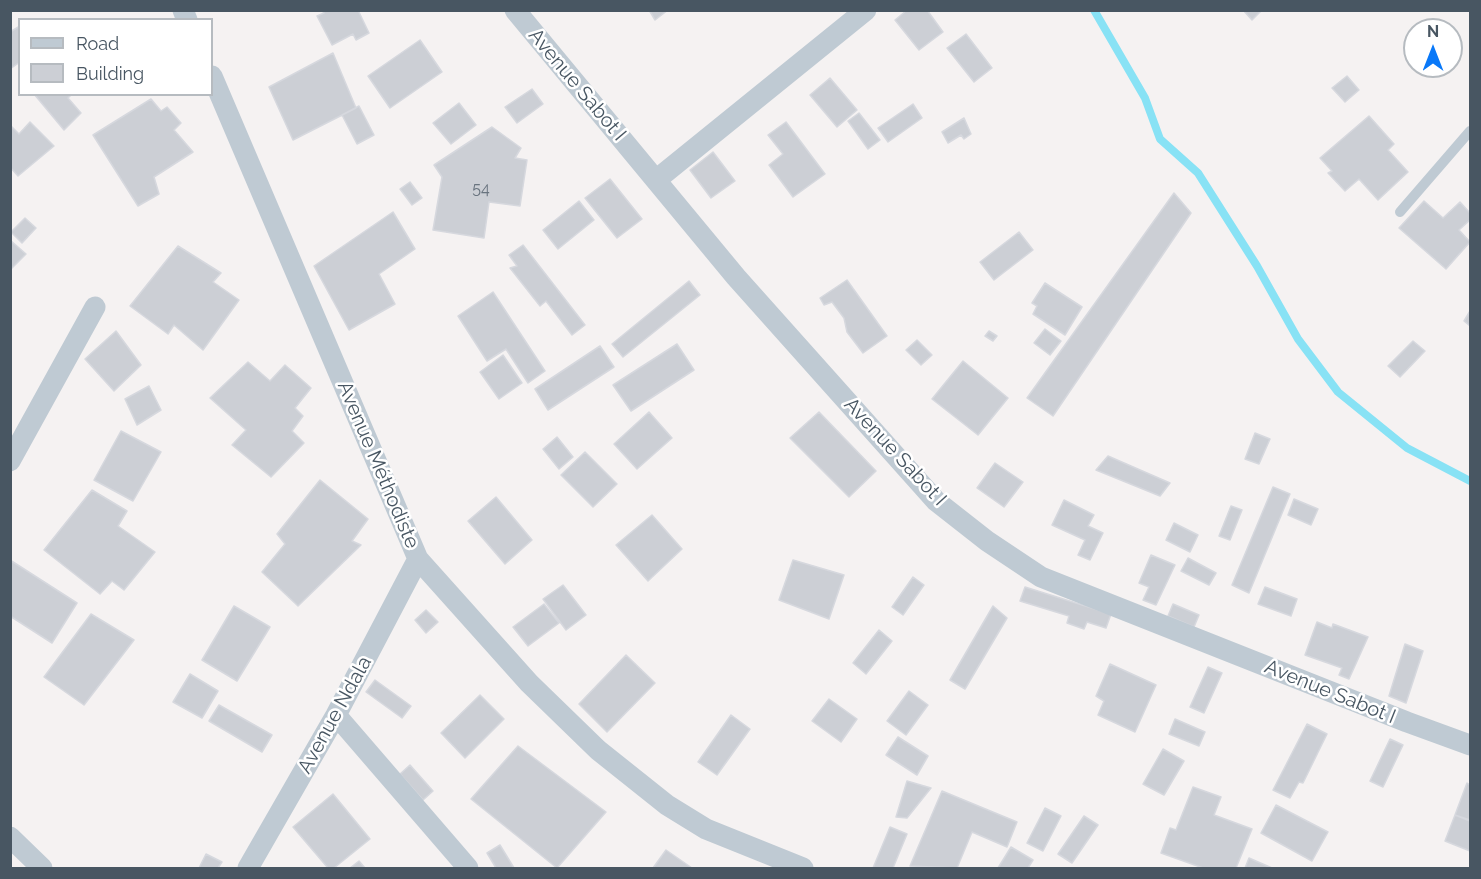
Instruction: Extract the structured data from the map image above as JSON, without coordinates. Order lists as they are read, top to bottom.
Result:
{
  "streets": {
    "street": ["Avenue Sabot I", "Avenue Méthodiste", "Avenue Ndala"]
  },
  "crossings": [
    ["Avenue Méthodiste", "Avenue Ndala"]
  ],
  "house_numbers": ["54"],
  "legend": ["Road", "Building"],
  "north": "top"
}
